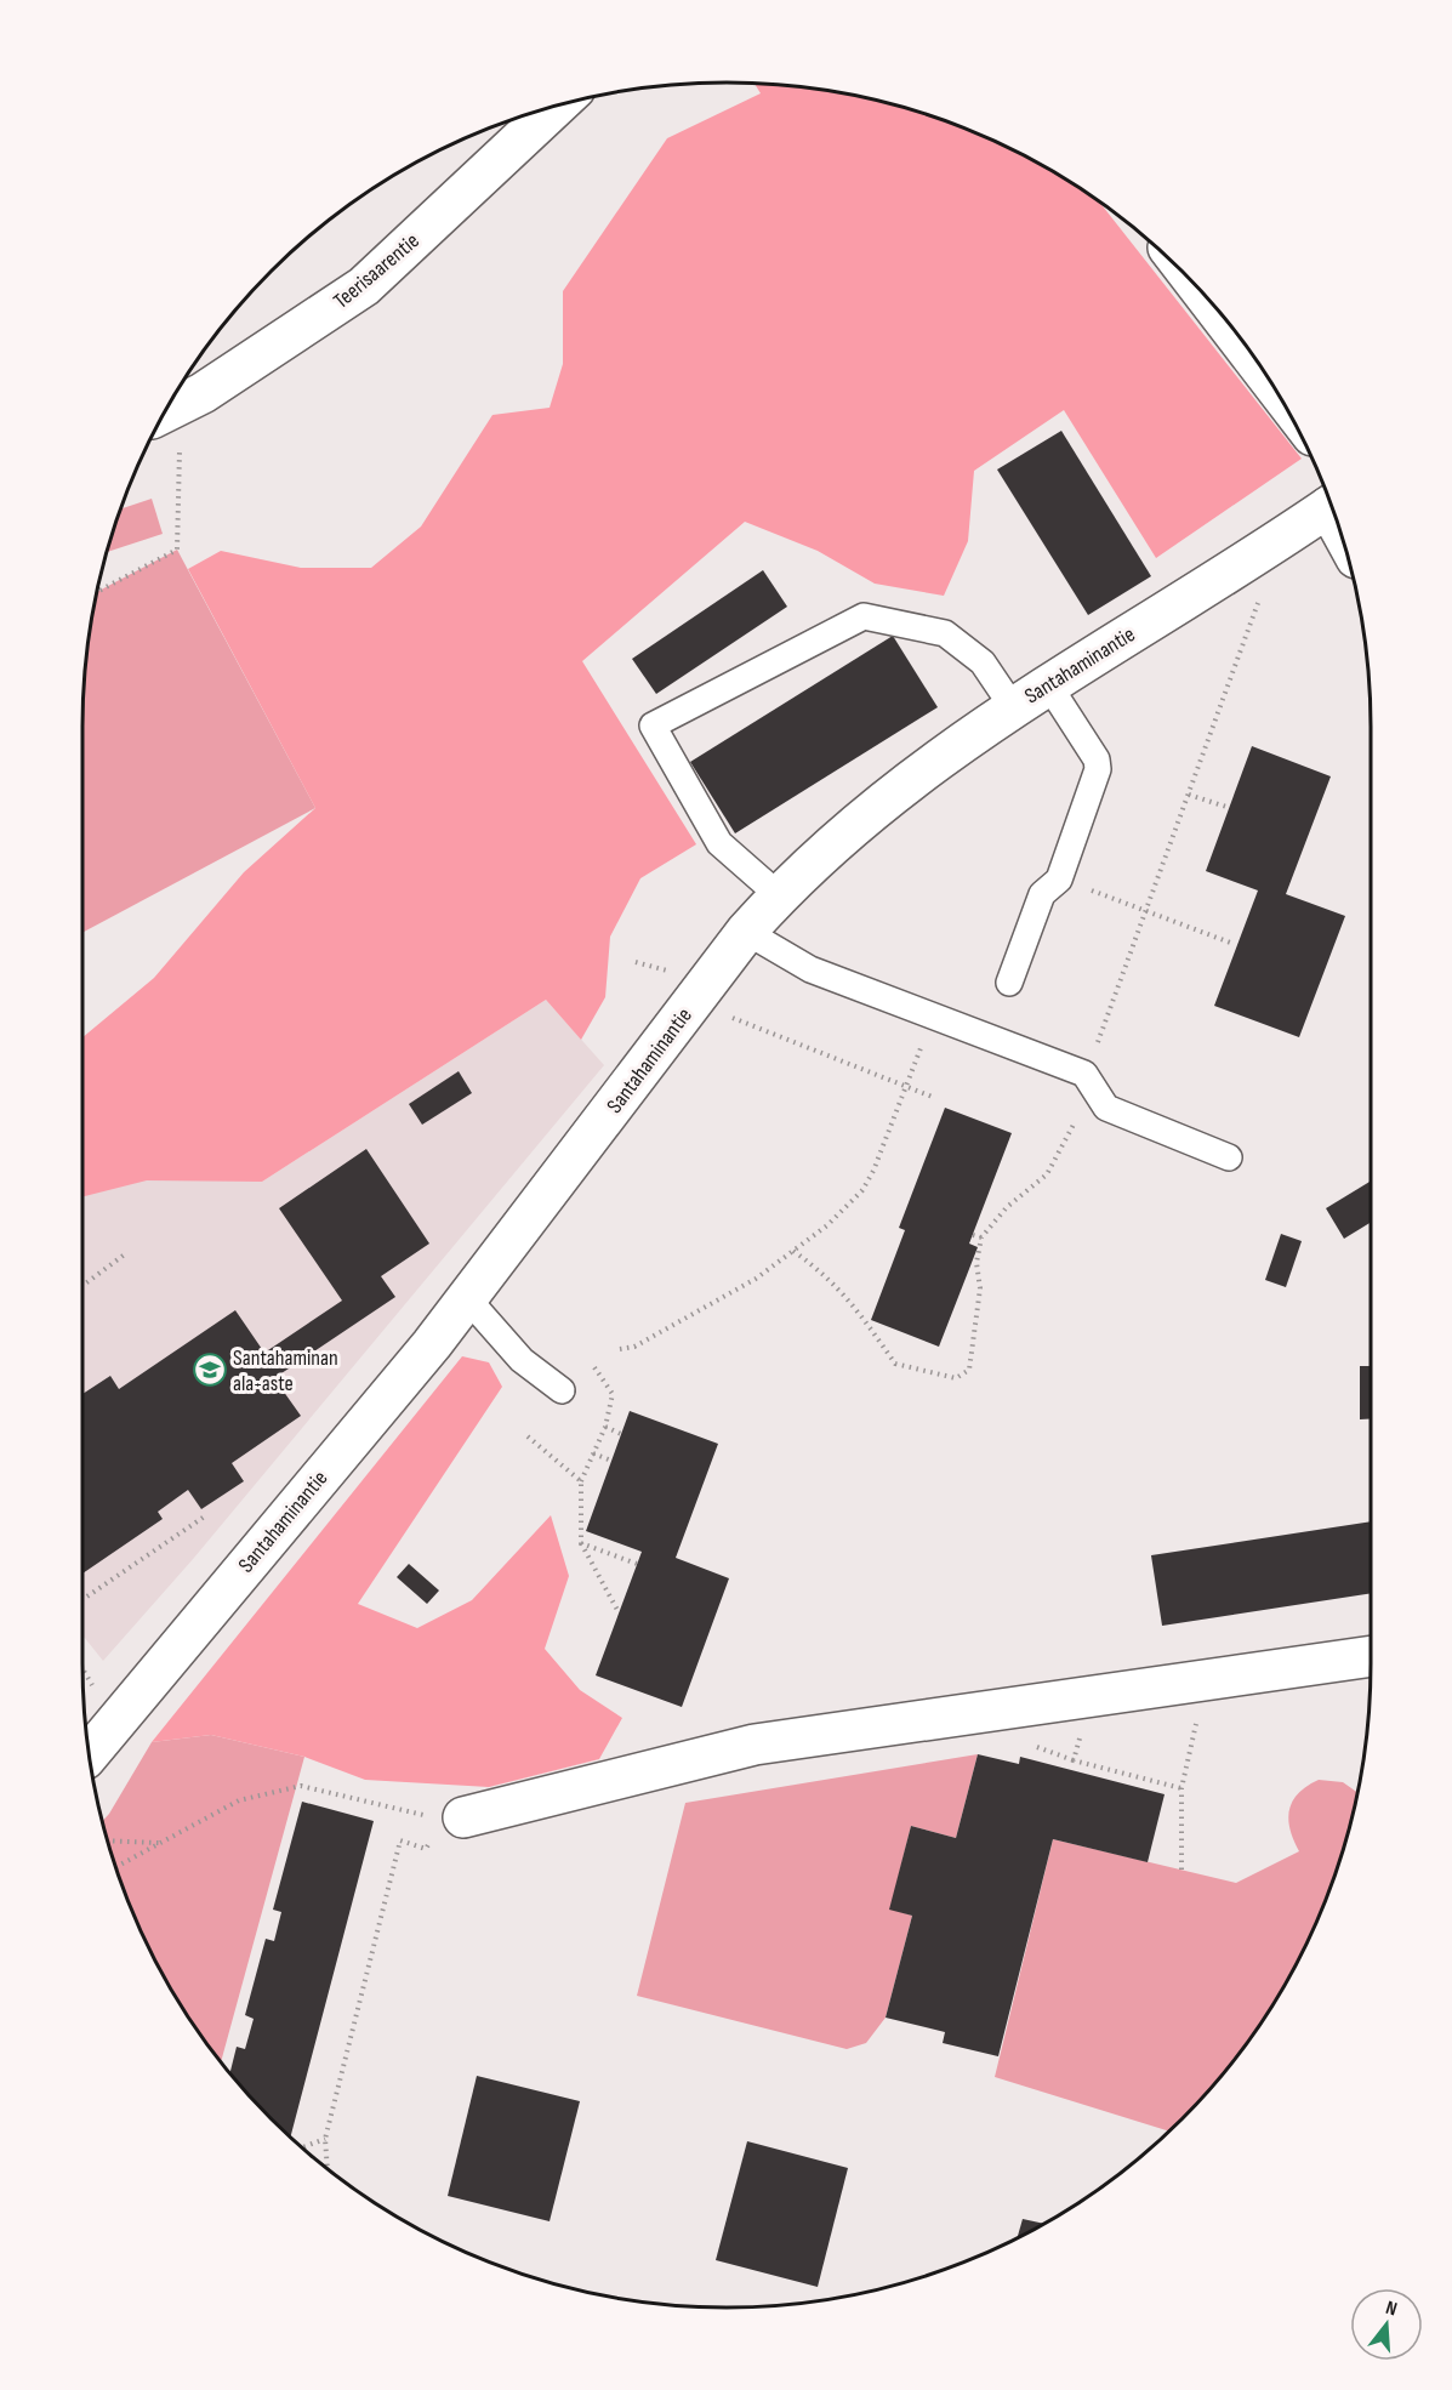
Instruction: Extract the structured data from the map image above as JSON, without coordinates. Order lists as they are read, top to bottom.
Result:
{
  "streets": {
    "main road": ["Teerisaarentie", "Santahaminantie"]
  },
  "places": {
    "school or university": ["Santahaminan ala-aste"]
  },
  "north": "top"
}
